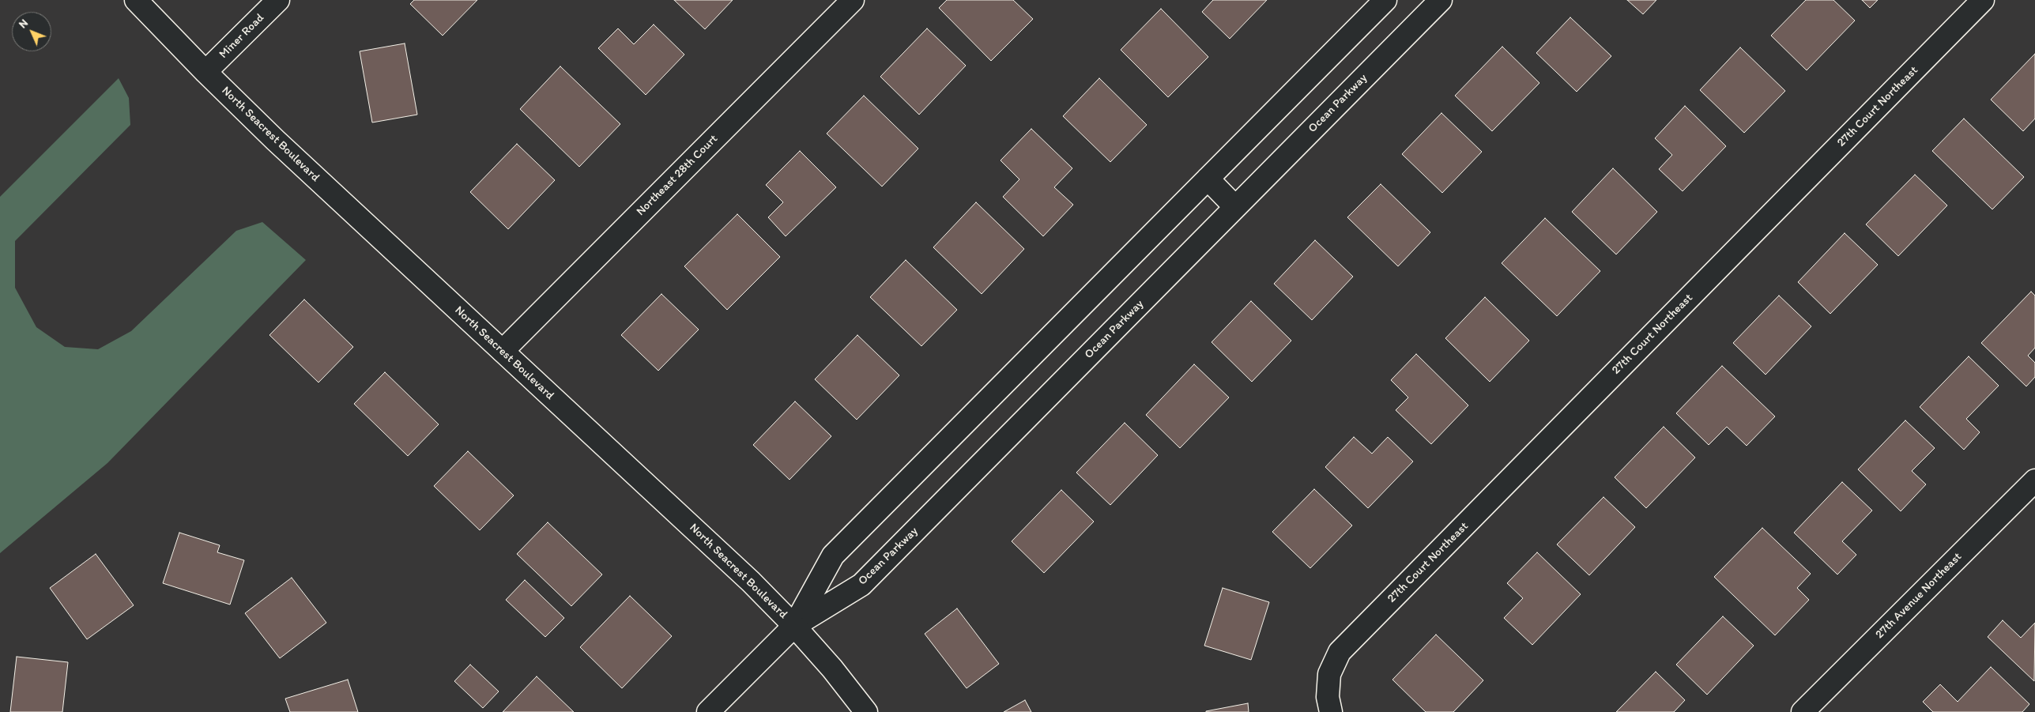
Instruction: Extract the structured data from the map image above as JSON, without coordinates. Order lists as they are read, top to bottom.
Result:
{
  "streets": {
    "street": [
      "Miner Road",
      "Ocean Parkway",
      "27th Court Northeast",
      "North Seacrest Boulevard",
      "Northeast 28th Court",
      "27th Avenue Northeast"
    ]
  },
  "crossings": [
    ["Miner Road", "North Seacrest Boulevard"],
    ["Ocean Parkway", "North Seacrest Boulevard"],
    ["North Seacrest Boulevard", "Northeast 28th Court"]
  ],
  "north": "top left"
}
